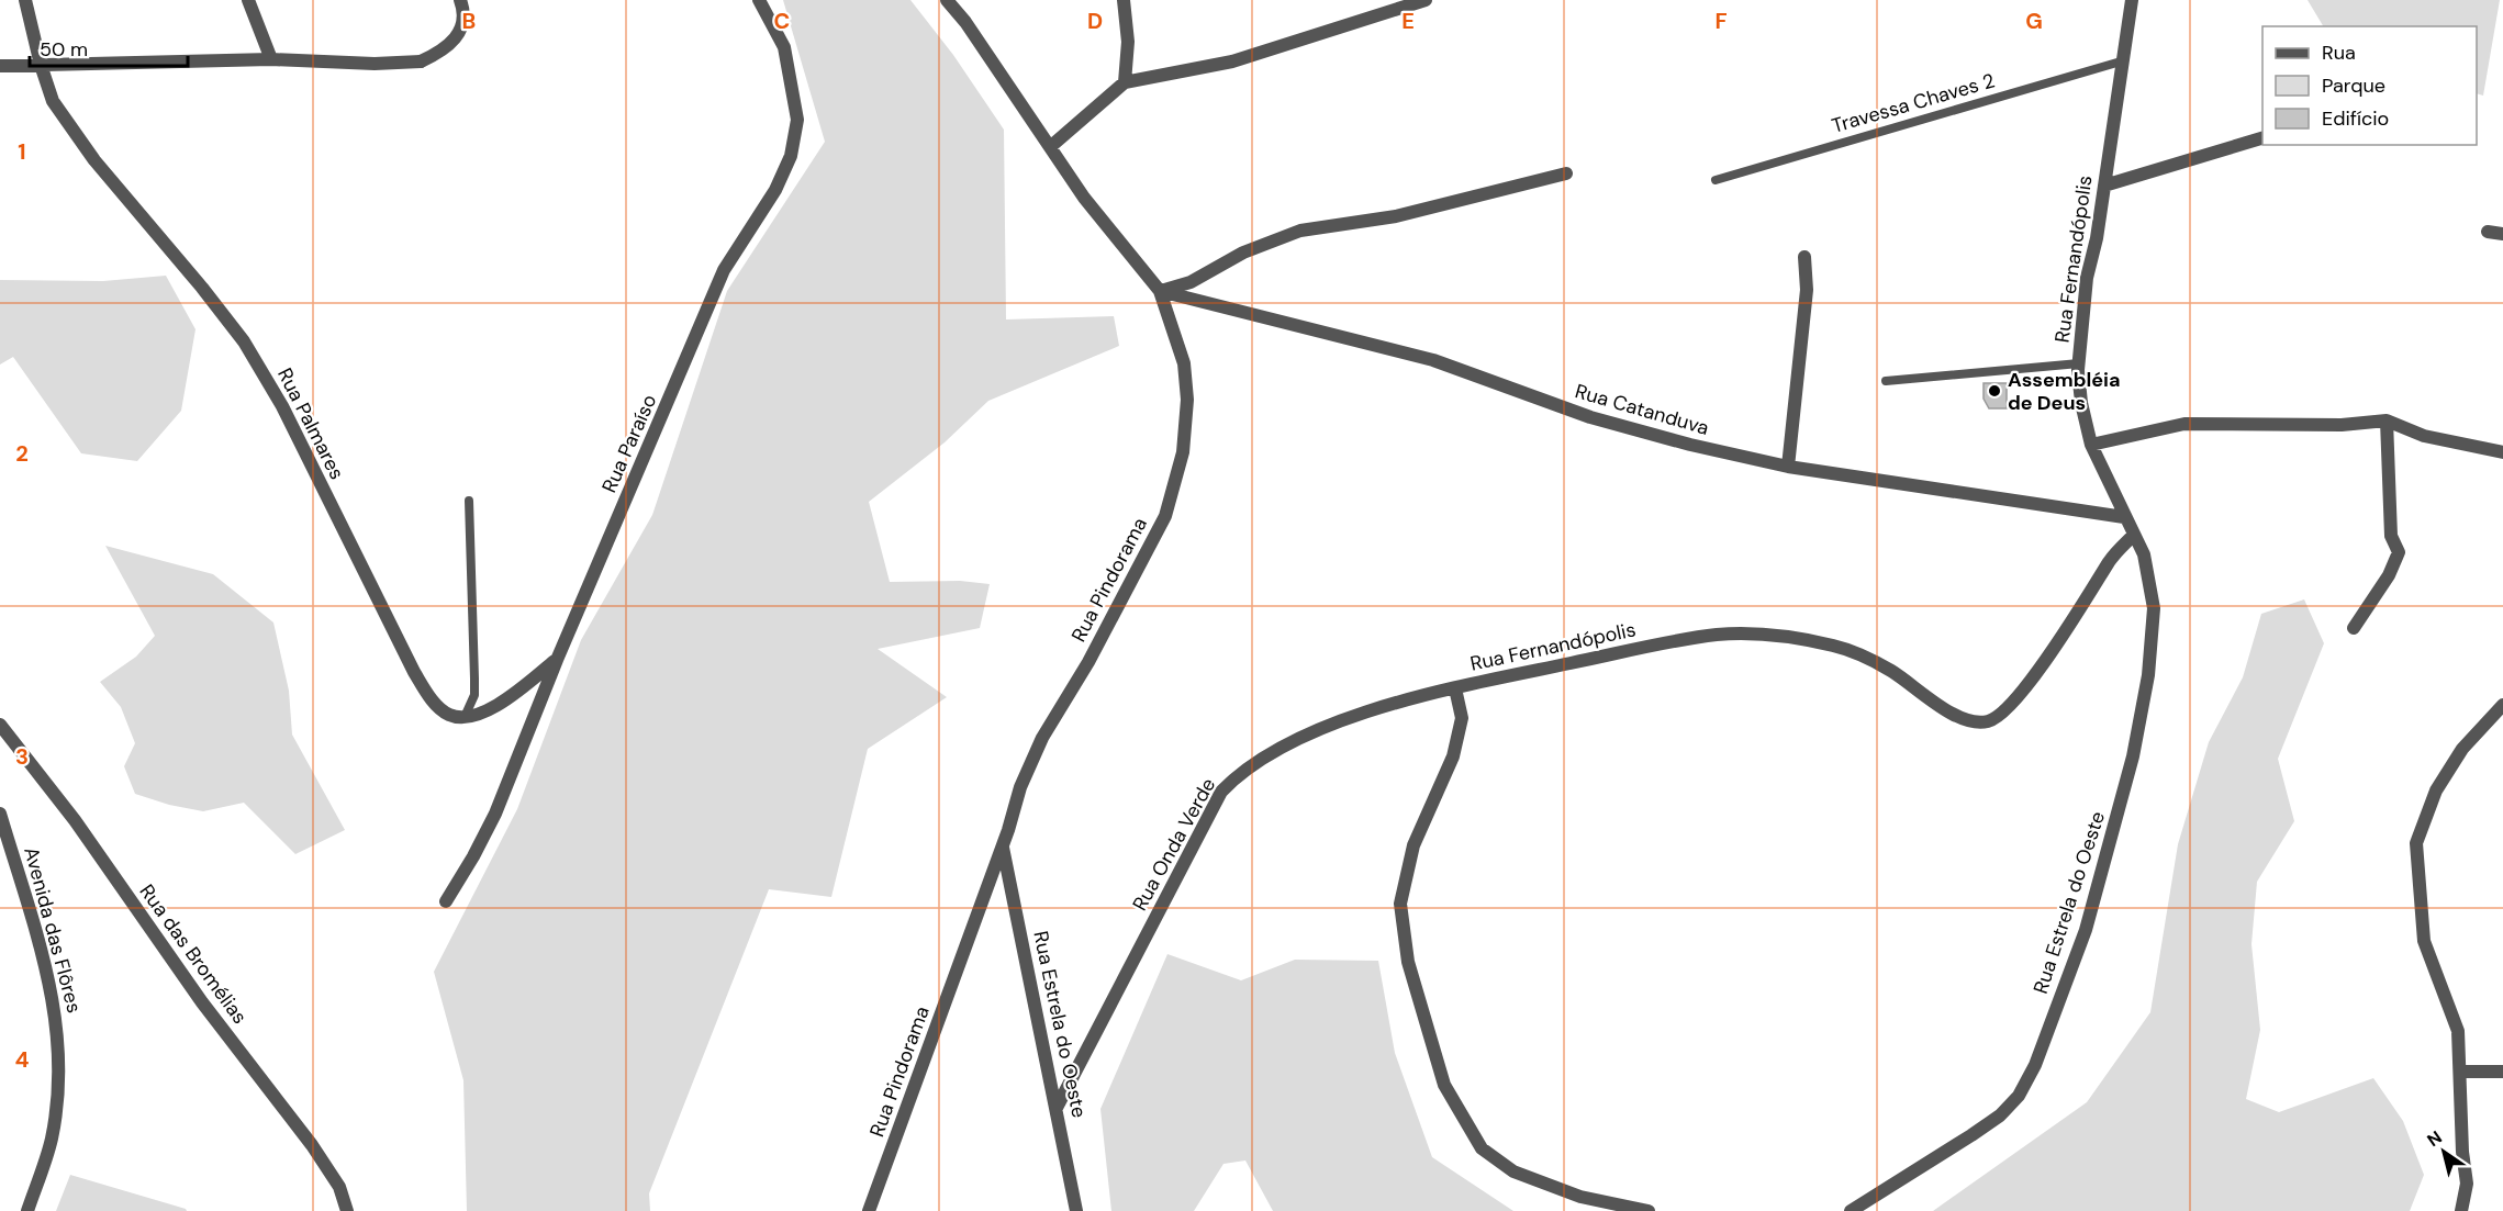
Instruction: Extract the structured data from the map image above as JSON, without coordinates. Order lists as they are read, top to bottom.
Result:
{
  "streets": {
    "street": [
      "Rua Fernandópolis",
      "Rua Catanduva",
      "Rua Palmares",
      "Rua Paraíso",
      "Rua Pindorama",
      "Rua Onda Verde",
      "Rua Estrela do Oeste",
      "Avenida das Flôres",
      "Rua das Bromélias"
    ],
    "lane": ["Travessa Chaves 2"]
  },
  "crossings": [
    ["Travessa Chaves 2", "Rua Fernandópolis"],
    ["Rua Fernandópolis", "Rua Catanduva"],
    ["Rua Fernandópolis", "Rua Onda Verde"],
    ["Rua Fernandópolis", "Rua Estrela do Oeste"],
    ["Rua Catanduva", "Rua Pindorama"],
    ["Rua Catanduva", "Rua Estrela do Oeste"],
    ["Rua Pindorama", "Rua Estrela do Oeste"],
    ["Rua Onda Verde", "Rua Estrela do Oeste"]
  ],
  "places": ["Assembléia de Deus"],
  "legend": ["Rua", "Parque", "Edifício"],
  "scale_bar": "50 m",
  "north": "top left",
  "grid": {
    "columns": [
      "B",
      "C",
      "D",
      "E",
      "F",
      "G"
    ],
    "rows": [
      "1",
      "2",
      "3",
      "4"
    ]
  }
}
